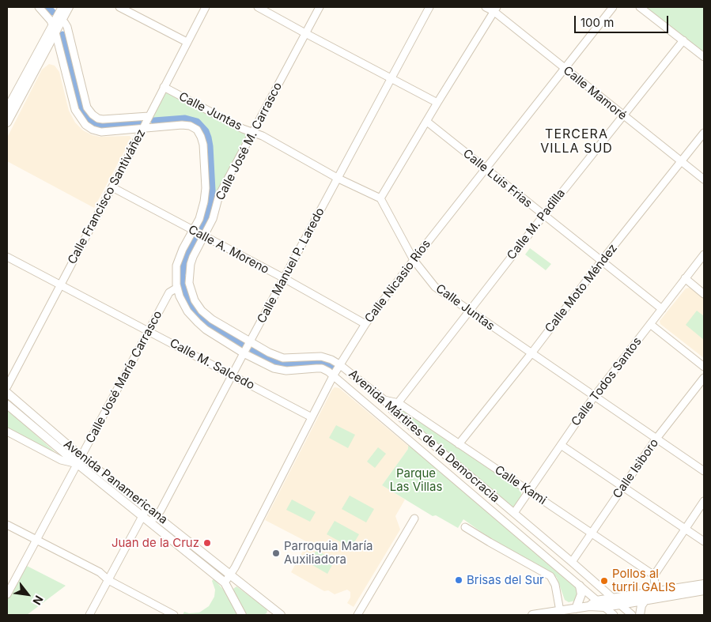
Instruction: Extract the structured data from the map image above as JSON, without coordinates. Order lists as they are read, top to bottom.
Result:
{
  "streets": {
    "main road": ["Avenida Panamericana"],
    "street": [
      "Calle Mamoré",
      "Calle Juntas",
      "Calle José M. Carrasco",
      "Calle Luis Frias",
      "Calle Francisco Santiváñez",
      "Calle M. Padilla",
      "Calle A. Moreno",
      "Calle Manuel P. Laredo",
      "Calle Nicasio Ríos",
      "Calle Moto Méndez",
      "Calle M. Salcedo",
      "Calle José María Carrasco",
      "Calle Todos Santos",
      "Avenida Mártires de la Democracia",
      "Calle Isiboro",
      "Calle Kami"
    ]
  },
  "crossings": [
    ["Calle Mamoré", "Calle M. Padilla"],
    ["Calle Mamoré", "Calle Nicasio Ríos"],
    ["Calle Mamoré", "Calle Moto Méndez"],
    ["Calle Juntas", "Calle José M. Carrasco"],
    ["Calle Juntas", "Calle Francisco Santiváñez"],
    ["Calle Juntas", "Calle M. Padilla"],
    ["Calle Juntas", "Calle Manuel P. Laredo"],
    ["Calle Juntas", "Calle Nicasio Ríos"],
    ["Calle Juntas", "Calle Moto Méndez"],
    ["Calle Juntas", "Calle Todos Santos"],
    ["Calle Juntas", "Calle Isiboro"],
    ["Calle José M. Carrasco", "Calle A. Moreno"],
    ["Calle José M. Carrasco", "Avenida Mártires de la Democracia"],
    ["Calle Luis Frias", "Calle M. Padilla"],
    ["Calle Luis Frias", "Calle Nicasio Ríos"],
    ["Calle Luis Frias", "Calle Moto Méndez"],
    ["Calle Luis Frias", "Calle Todos Santos"],
    ["Calle Francisco Santiváñez", "Calle A. Moreno"],
    ["Calle Francisco Santiváñez", "Calle M. Salcedo"],
    ["Calle Francisco Santiváñez", "Avenida Mártires de la Democracia"],
    ["Calle M. Padilla", "Avenida Mártires de la Democracia"],
    ["Calle M. Padilla", "Calle Kami"],
    ["Calle A. Moreno", "Calle Manuel P. Laredo"],
    ["Calle A. Moreno", "Calle Nicasio Ríos"],
    ["Calle A. Moreno", "Avenida Mártires de la Democracia"],
    ["Calle Manuel P. Laredo", "Calle M. Salcedo"],
    ["Calle Manuel P. Laredo", "Avenida Mártires de la Democracia"],
    ["Calle Manuel P. Laredo", "Avenida Panamericana"],
    ["Calle Nicasio Ríos", "Calle M. Salcedo"],
    ["Calle Nicasio Ríos", "Avenida Mártires de la Democracia"],
    ["Calle Nicasio Ríos", "Avenida Panamericana"],
    ["Calle Moto Méndez", "Calle Kami"],
    ["Calle M. Salcedo", "Calle José María Carrasco"],
    ["Calle José María Carrasco", "Avenida Mártires de la Democracia"],
    ["Calle José María Carrasco", "Avenida Panamericana"],
    ["Calle Todos Santos", "Avenida Mártires de la Democracia"],
    ["Calle Todos Santos", "Calle Kami"],
    ["Avenida Mártires de la Democracia", "Calle Isiboro"],
    ["Avenida Mártires de la Democracia", "Calle Kami"],
    ["Calle Isiboro", "Calle Kami"]
  ],
  "districts": ["TERCERA VILLA SUD"],
  "parks": ["Parque Las Villas"],
  "places": [
    "Juan de la Cruz",
    "Parroquia María Auxiliadora",
    "Brisas del Sur",
    "Pollos al turril GALIS"
  ],
  "scale_bar": "100 m",
  "north": "bottom right"
}
